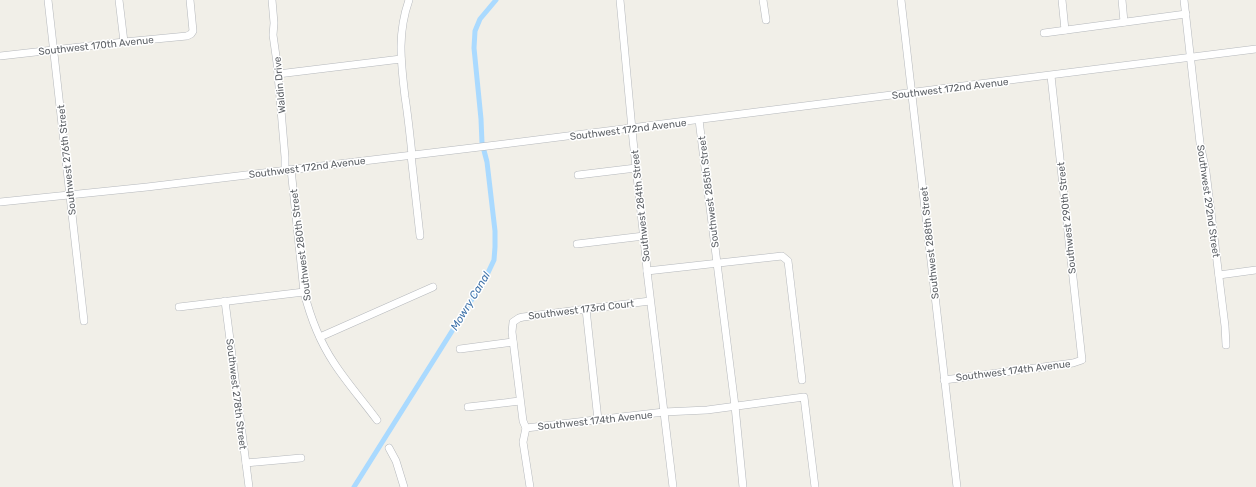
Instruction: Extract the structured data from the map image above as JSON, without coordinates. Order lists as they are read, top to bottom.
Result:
{
  "streets": {
    "street": [
      "Southwest 170th Avenue",
      "Waldin Drive",
      "Southwest 172nd Avenue",
      "Southwest 276th Street",
      "Southwest 285th Street",
      "Southwest 292nd Street",
      "Southwest 284th Street",
      "Southwest 290th Street",
      "Southwest 288th Street",
      "Southwest 280th Street",
      "Southwest 173rd Court",
      "Southwest 174th Avenue",
      "Southwest 278th Street"
    ]
  },
  "crossings": [
    ["Southwest 170th Avenue", "Southwest 276th Street"],
    ["Waldin Drive", "Southwest 172nd Avenue"],
    ["Waldin Drive", "Southwest 280th Street"],
    ["Southwest 172nd Avenue", "Southwest 276th Street"],
    ["Southwest 172nd Avenue", "Southwest 285th Street"],
    ["Southwest 172nd Avenue", "Southwest 292nd Street"],
    ["Southwest 172nd Avenue", "Southwest 284th Street"],
    ["Southwest 172nd Avenue", "Southwest 290th Street"],
    ["Southwest 172nd Avenue", "Southwest 288th Street"],
    ["Southwest 172nd Avenue", "Southwest 280th Street"],
    ["Southwest 285th Street", "Southwest 174th Avenue"],
    ["Southwest 284th Street", "Southwest 173rd Court"],
    ["Southwest 284th Street", "Southwest 174th Avenue"],
    ["Southwest 290th Street", "Southwest 174th Avenue"],
    ["Southwest 288th Street", "Southwest 174th Avenue"]
  ],
  "water": ["Mowry Canal"]
}
